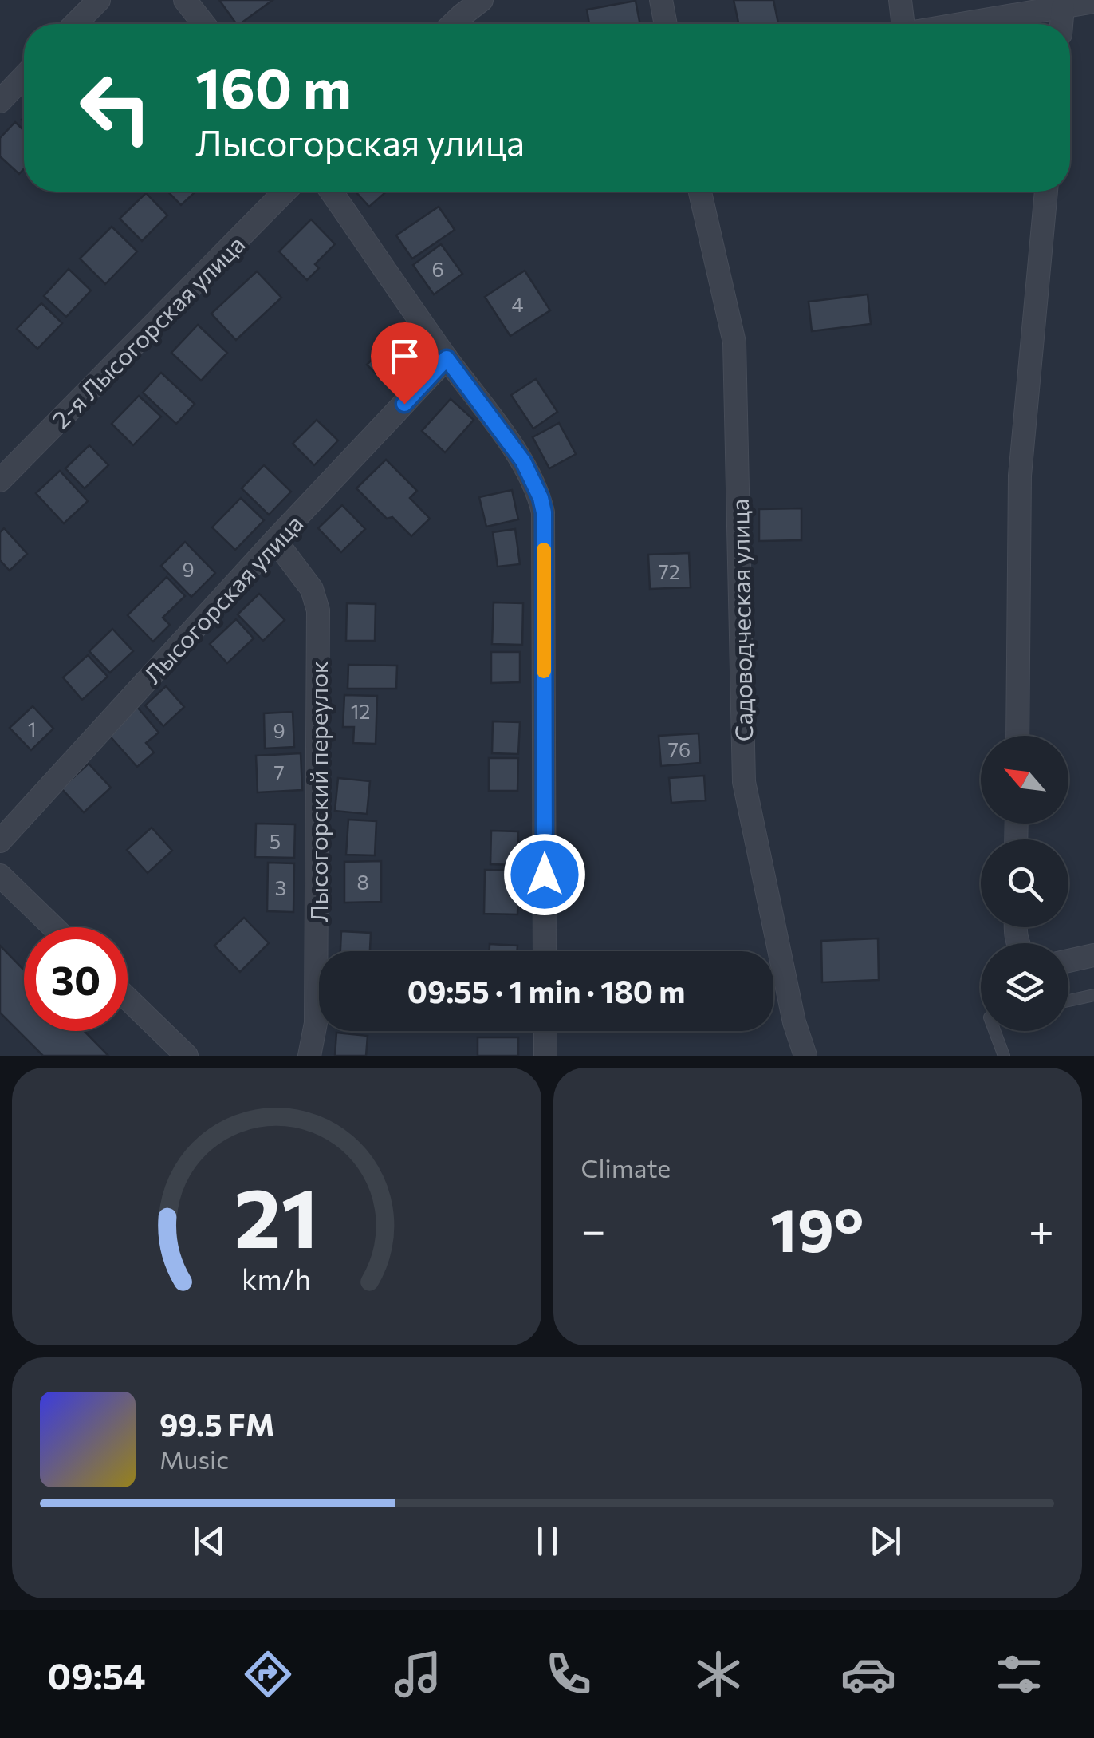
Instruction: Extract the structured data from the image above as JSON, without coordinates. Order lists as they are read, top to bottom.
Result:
{
  "streets": {
    "street": [
      "2-я Лысогорская улица",
      "Лысогорская улица",
      "Садоводческая улица",
      "Лысогорский переулок"
    ]
  },
  "crossings": [
    ["Лысогорская улица", "Лысогорский переулок"]
  ],
  "house_numbers": [
    "6",
    "4",
    "9",
    "72",
    "12",
    "1",
    "9",
    "76",
    "7",
    "5",
    "8",
    "3"
  ],
  "north": "top left",
  "page": {
    "turn": ["160 m", "Лысогорская улица"],
    "limit": "30",
    "trip": "09:55 · 1 min · 180 m",
    "tile": "Climate",
    "heat": ["−", "19°", "+"],
    "song": ["99.5 FM", "Music"],
    "tabs": "09:54",
    "gauge": ["21", "km/h"]
  }
}
